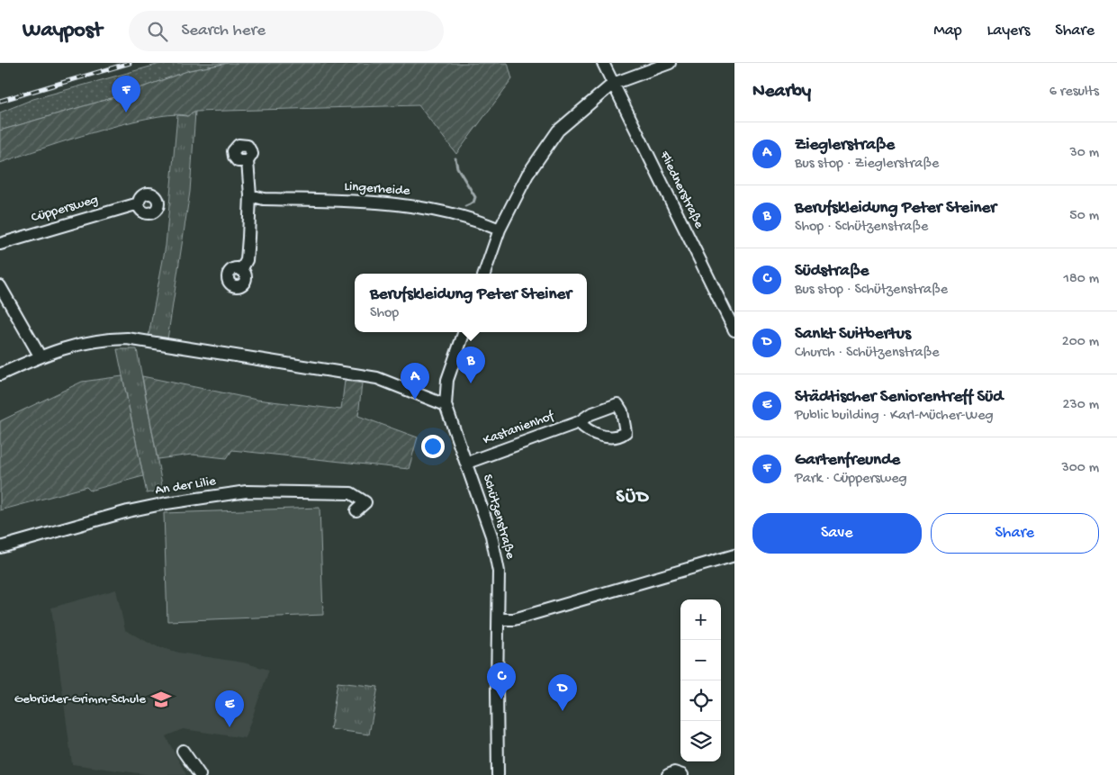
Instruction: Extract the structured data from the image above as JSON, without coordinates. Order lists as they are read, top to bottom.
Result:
{
  "streets": {
    "street": [
      "Lingerheide",
      "Fliednerstraße",
      "Cüppersweg",
      "Kastanienhof",
      "An der Lilie",
      "Schützenstraße"
    ]
  },
  "crossings": [
    ["Kastanienhof", "Schützenstraße"]
  ],
  "districts": ["SÜD"],
  "places": {
    "school or university": ["Gebrüder-Grimm-Schule"]
  },
  "page": {
    "header": "Waypost",
    "search": "Search here",
    "nav": ["Map", "Layers", "Share"],
    "heading": ["Nearby", "6 results"],
    "pins": [
      "F",
      "B",
      "A",
      "C",
      "D",
      "E"
    ],
    "list": [
      {
        "mark": "A",
        "name": "Zieglerstraße",
        "note": "Bus stop · Zieglerstraße",
        "value": "30 m"
      },
      {
        "mark": "B",
        "name": "Berufskleidung Peter Steiner",
        "note": "Shop · Schützenstraße",
        "value": "50 m"
      },
      {
        "mark": "C",
        "name": "Südstraße",
        "note": "Bus stop · Schützenstraße",
        "value": "180 m"
      },
      {
        "mark": "D",
        "name": "Sankt Suitbertus",
        "note": "Church · Schützenstraße",
        "value": "200 m"
      },
      {
        "mark": "E",
        "name": "Städtischer Seniorentreff Süd",
        "note": "Public building · Karl-Mücher-Weg",
        "value": "230 m"
      },
      {
        "mark": "F",
        "name": "Gartenfreunde",
        "note": "Park · Cüppersweg",
        "value": "300 m"
      }
    ],
    "popup": ["Berufskleidung Peter Steiner", "Shop"],
    "buttons": ["Save", "Share"],
    "map_buttons": ["+", "−"]
  }
}
